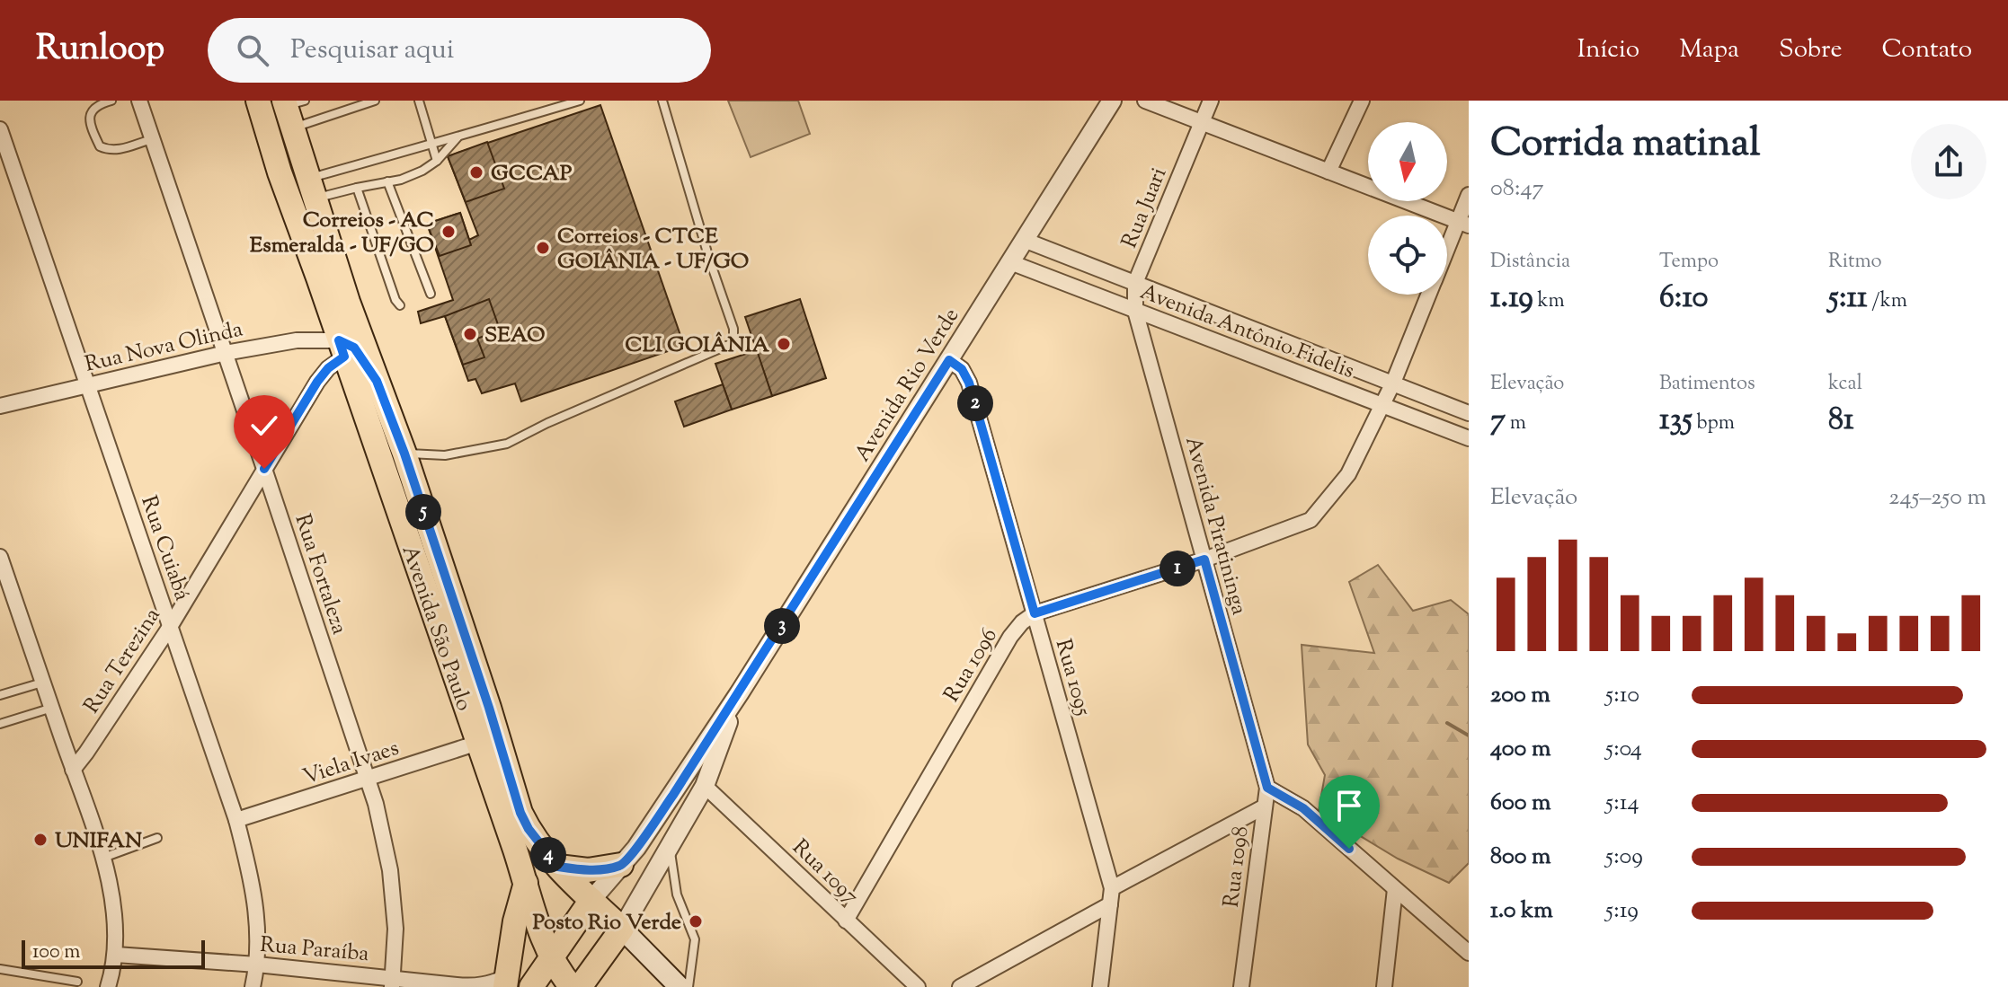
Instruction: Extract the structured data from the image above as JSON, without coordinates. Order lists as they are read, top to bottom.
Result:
{
  "streets": {
    "main road": ["Avenida São Paulo"],
    "street": [
      "Rua Juari",
      "Avenida Antônio Fidelis",
      "Rua Nova Olinda",
      "Avenida Rio Verde",
      "Avenida Piratininga",
      "Rua Cuiabá",
      "Rua Fortaleza",
      "Rua Terezina",
      "Rua 1096",
      "Rua 1095",
      "Viela Ivaes",
      "Rua 1098",
      "Rua 1097",
      "Rua Paraíba"
    ]
  },
  "crossings": [
    ["Rua Juari", "Avenida Antônio Fidelis"],
    ["Rua Juari", "Avenida Piratininga"],
    ["Avenida Antônio Fidelis", "Avenida Rio Verde"],
    ["Avenida Antônio Fidelis", "Avenida Piratininga"],
    ["Avenida Antônio Fidelis", "Rua 1096"],
    ["Rua Nova Olinda", "Rua Cuiabá"],
    ["Rua Nova Olinda", "Rua Fortaleza"],
    ["Rua Nova Olinda", "Avenida São Paulo"],
    ["Rua Nova Olinda", "Rua Terezina"],
    ["Avenida Rio Verde", "Avenida São Paulo"],
    ["Avenida Rio Verde", "Rua 1095"],
    ["Avenida Rio Verde", "Rua 1097"],
    ["Avenida Piratininga", "Rua 1096"],
    ["Avenida Piratininga", "Rua 1098"],
    ["Rua Cuiabá", "Rua Terezina"],
    ["Rua Cuiabá", "Viela Ivaes"],
    ["Rua Cuiabá", "Rua Paraíba"],
    ["Rua Fortaleza", "Rua Terezina"],
    ["Rua Fortaleza", "Viela Ivaes"],
    ["Rua Fortaleza", "Rua Paraíba"],
    ["Avenida São Paulo", "Rua Terezina"],
    ["Avenida São Paulo", "Viela Ivaes"],
    ["Rua 1096", "Rua 1095"],
    ["Rua 1096", "Rua 1097"]
  ],
  "places": [
    "GCCAP",
    "Correios - AC Esmeralda - UF/GO",
    "Correios - CTCE GOIÂNIA - UF/GO",
    "SEAO",
    "CLI GOIÂNIA",
    "UNIFAN",
    "Posto Rio Verde"
  ],
  "scale_bar": "100 m",
  "north": "bottom",
  "page": {
    "header": "Runloop",
    "search": "Pesquisar aqui",
    "nav": [
      "Início",
      "Mapa",
      "Sobre",
      "Contato"
    ],
    "heading": ["Corrida matinal", "08:47"],
    "stats": [
      ["Distância", "1.19 km"],
      ["Tempo", "6:10"],
      ["Ritmo", "5:11 /km"],
      ["Elevação", "7 m"],
      ["Batimentos", "135 bpm"],
      ["kcal", "81"]
    ],
    "pins": [
      "2",
      "5",
      "1",
      "3",
      "4"
    ],
    "chart": ["Elevação", "245–250 m"],
    "list": [
      {
        "name": "200 m",
        "note": "5:10"
      },
      {
        "name": "400 m",
        "note": "5:04"
      },
      {
        "name": "600 m",
        "note": "5:14"
      },
      {
        "name": "800 m",
        "note": "5:09"
      },
      {
        "name": "1.0 km",
        "note": "5:19"
      }
    ],
    "scale": "100 m"
  }
}
